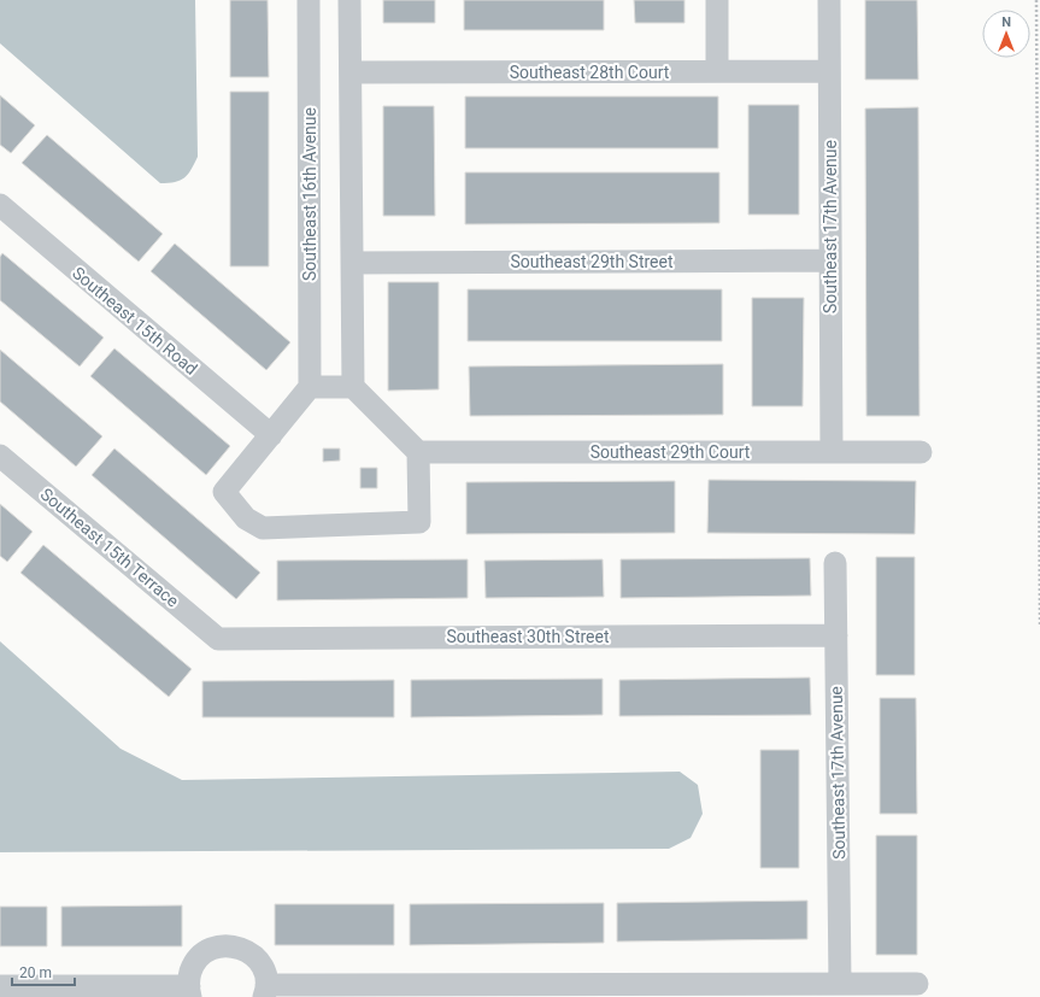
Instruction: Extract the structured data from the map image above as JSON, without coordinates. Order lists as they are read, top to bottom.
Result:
{
  "streets": {
    "street": [
      "Southeast 28th Court",
      "Southeast 16th Avenue",
      "Southeast 17th Avenue",
      "Southeast 29th Street",
      "Southeast 15th Road",
      "Southeast 29th Court",
      "Southeast 15th Terrace",
      "Southeast 30th Street"
    ]
  },
  "crossings": [
    ["Southeast 28th Court", "Southeast 17th Avenue"],
    ["Southeast 17th Avenue", "Southeast 29th Street"],
    ["Southeast 17th Avenue", "Southeast 29th Court"],
    ["Southeast 17th Avenue", "Southeast 30th Street"],
    ["Southeast 15th Terrace", "Southeast 30th Street"]
  ],
  "scale_bar": "20 m",
  "north": "top"
}
